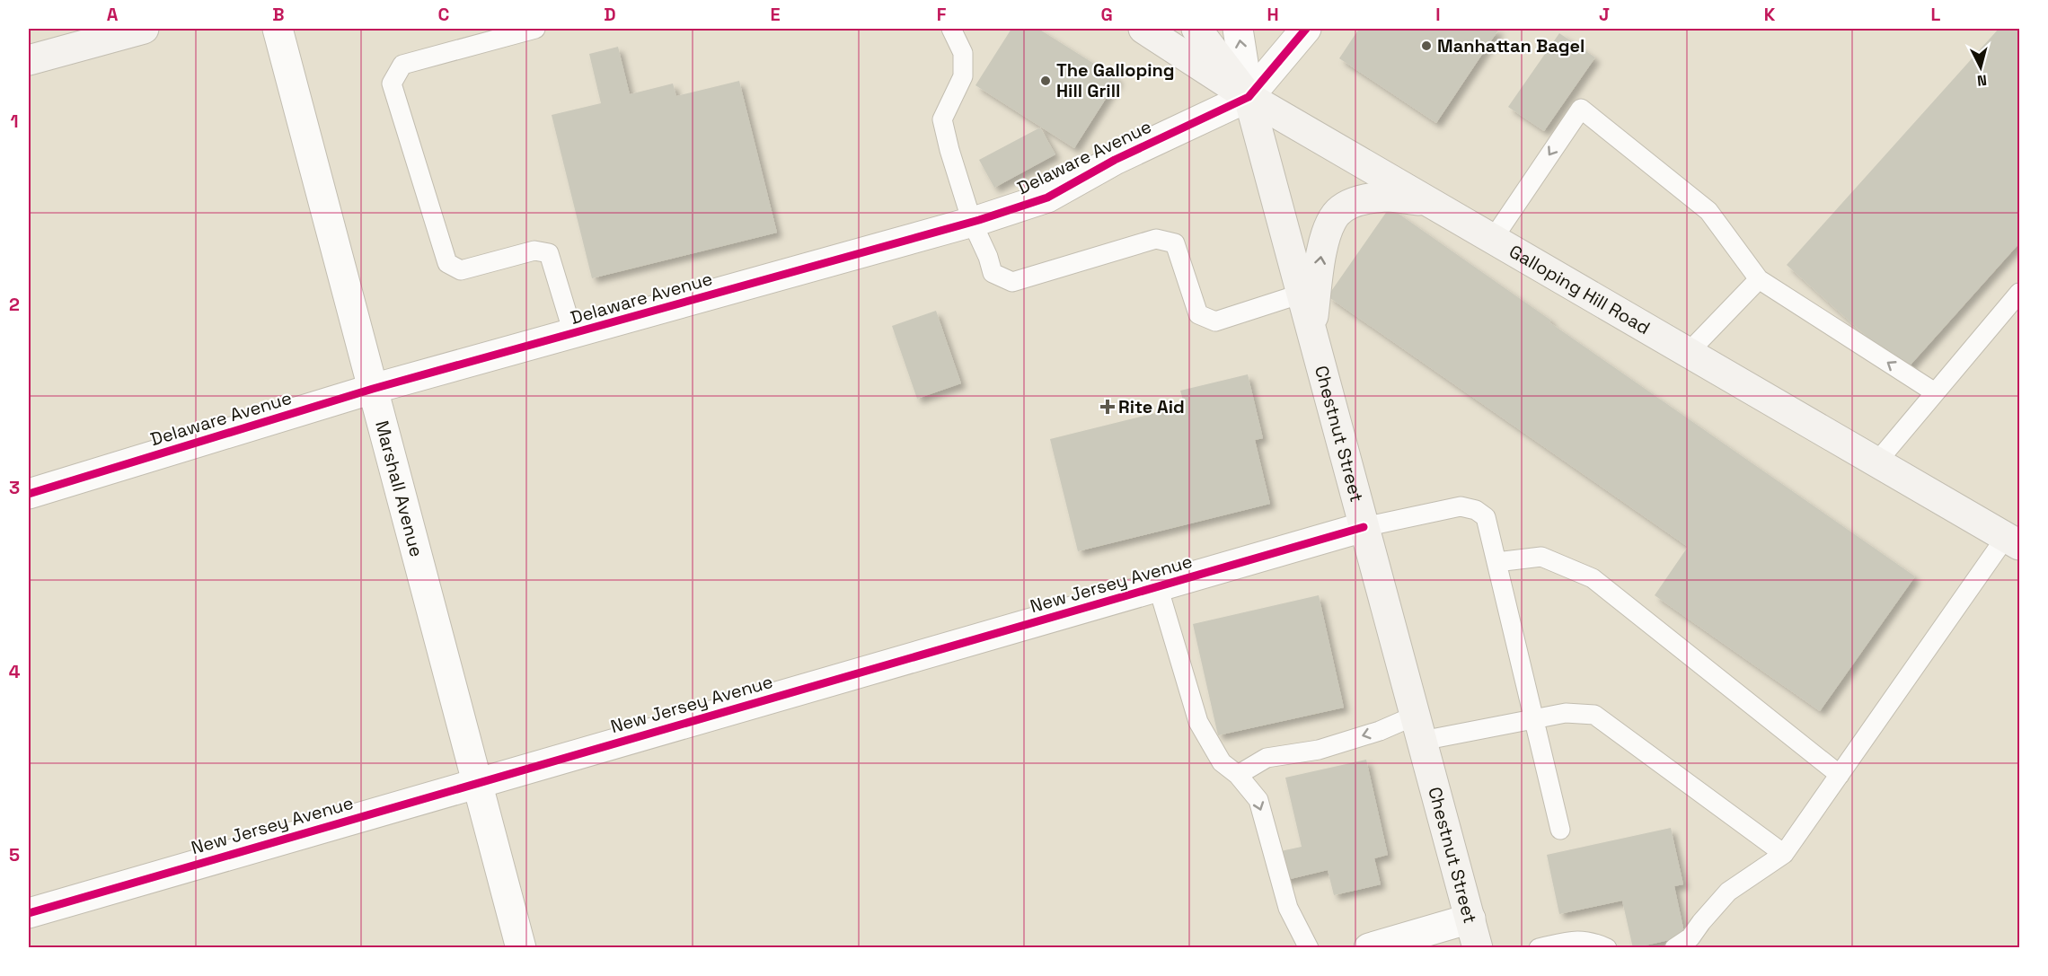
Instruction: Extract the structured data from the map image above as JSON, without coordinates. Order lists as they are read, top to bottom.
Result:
{
  "streets": {
    "main road": ["Galloping Hill Road", "Chestnut Street"],
    "street": ["Delaware Avenue", "Marshall Avenue", "New Jersey Avenue"]
  },
  "crossings": [
    ["Delaware Avenue", "Galloping Hill Road"],
    ["Delaware Avenue", "Chestnut Street"],
    ["Delaware Avenue", "Marshall Avenue"],
    ["Galloping Hill Road", "Chestnut Street"],
    ["Chestnut Street", "New Jersey Avenue"],
    ["Marshall Avenue", "New Jersey Avenue"]
  ],
  "places": {
    "other": ["Manhattan Bagel", "The Galloping Hill Grill"],
    "health": ["Rite Aid"]
  },
  "north": "bottom",
  "grid": {
    "columns": [
      "A",
      "B",
      "C",
      "D",
      "E",
      "F",
      "G",
      "H",
      "I",
      "J",
      "K",
      "L"
    ],
    "rows": [
      "1",
      "2",
      "3",
      "4",
      "5"
    ]
  }
}
